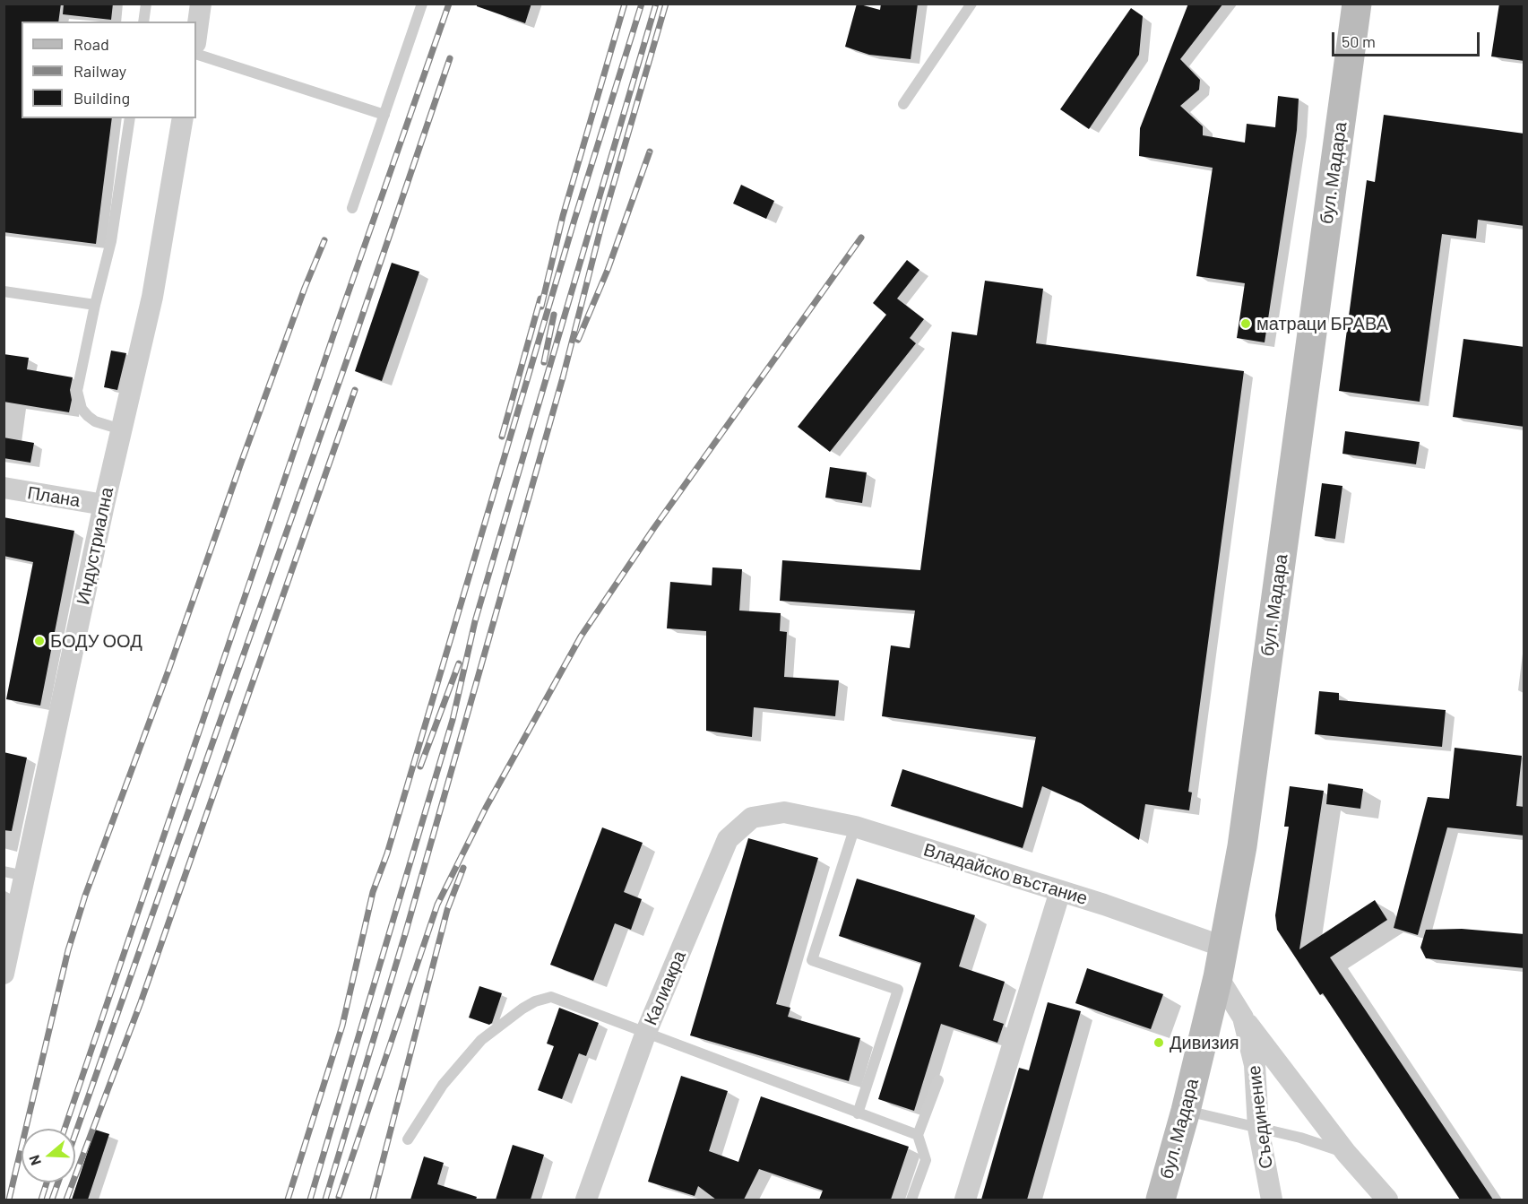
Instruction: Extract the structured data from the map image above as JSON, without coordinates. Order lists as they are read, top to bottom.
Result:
{
  "streets": {
    "main road": ["бул. Мадара"],
    "street": [
      "Плана",
      "Индустриална",
      "Владайско въстание",
      "Калиакра",
      "Съединение"
    ]
  },
  "crossings": [
    ["бул. Мадара", "Владайско въстание"],
    ["бул. Мадара", "Съединение"],
    ["Плана", "Индустриална"],
    ["Владайско въстание", "Калиакра"]
  ],
  "places": ["матраци БРАВА", "БОДУ ООД", "Дивизия"],
  "legend": ["Road", "Railway", "Building"],
  "scale_bar": "50 m",
  "north": "left"
}
